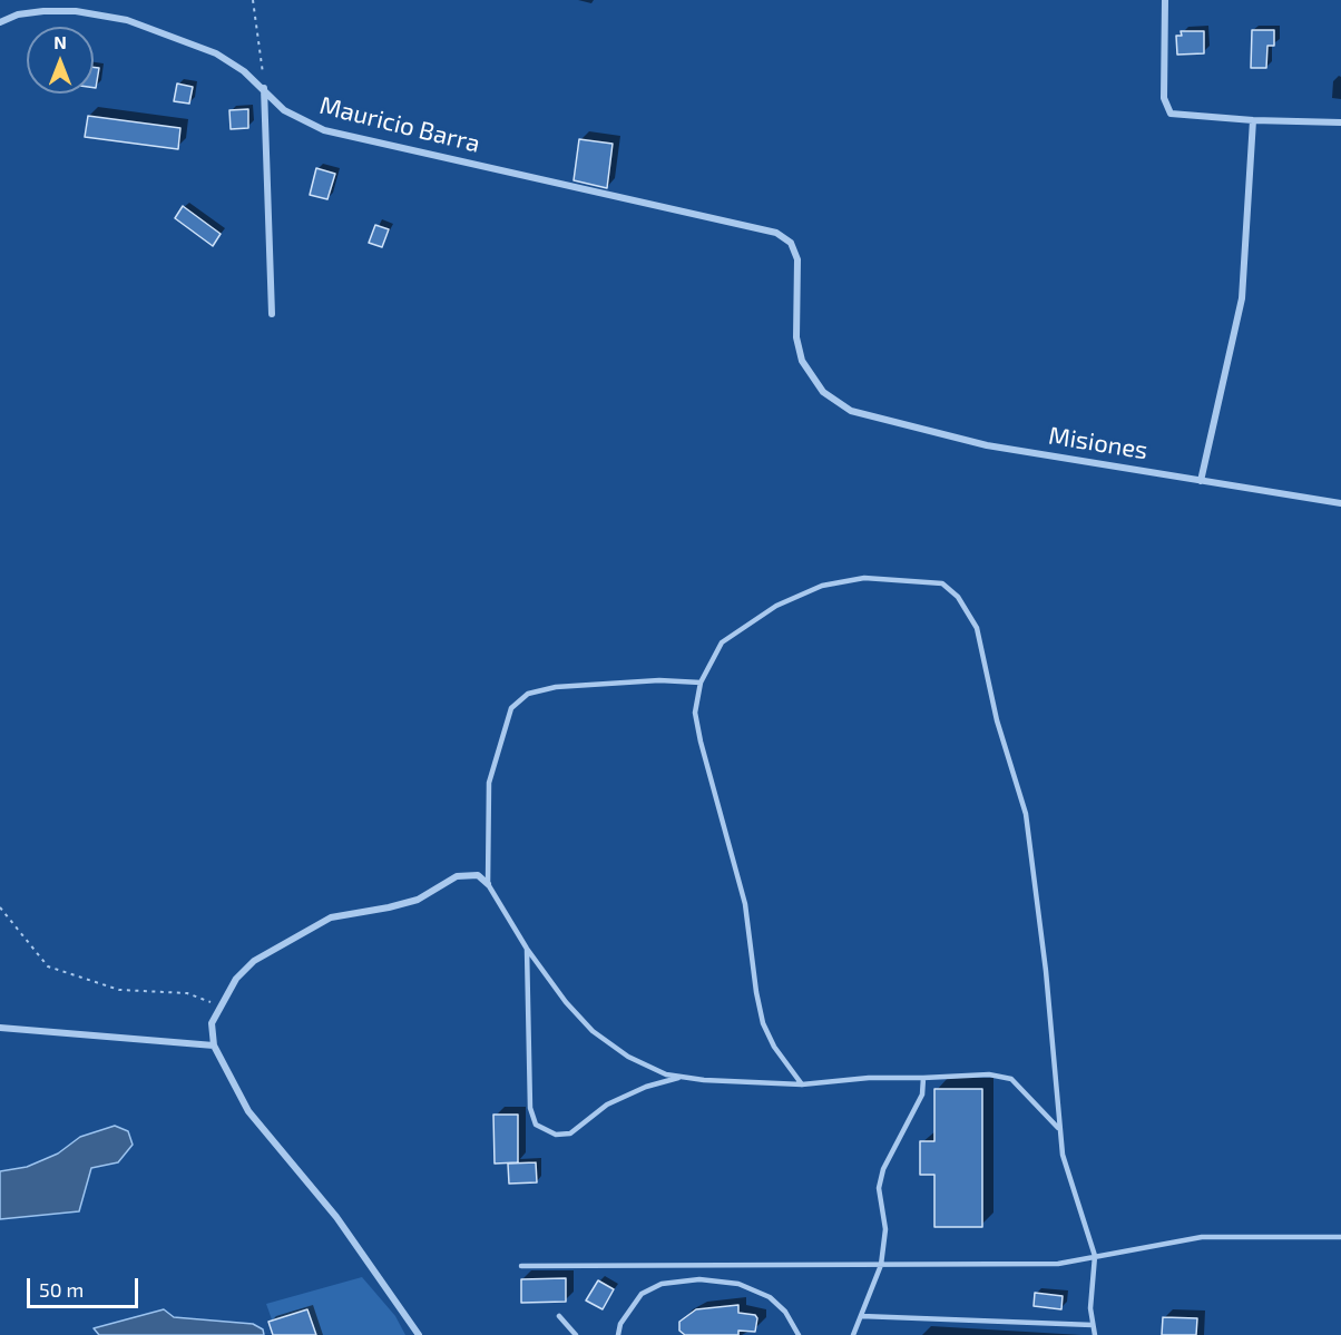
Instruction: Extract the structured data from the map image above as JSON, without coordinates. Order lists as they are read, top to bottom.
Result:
{
  "streets": {
    "street": ["Mauricio Barra", "Misiones"]
  },
  "crossings": [
    ["Mauricio Barra", "Misiones"]
  ],
  "scale_bar": "50 m",
  "north": "top"
}
